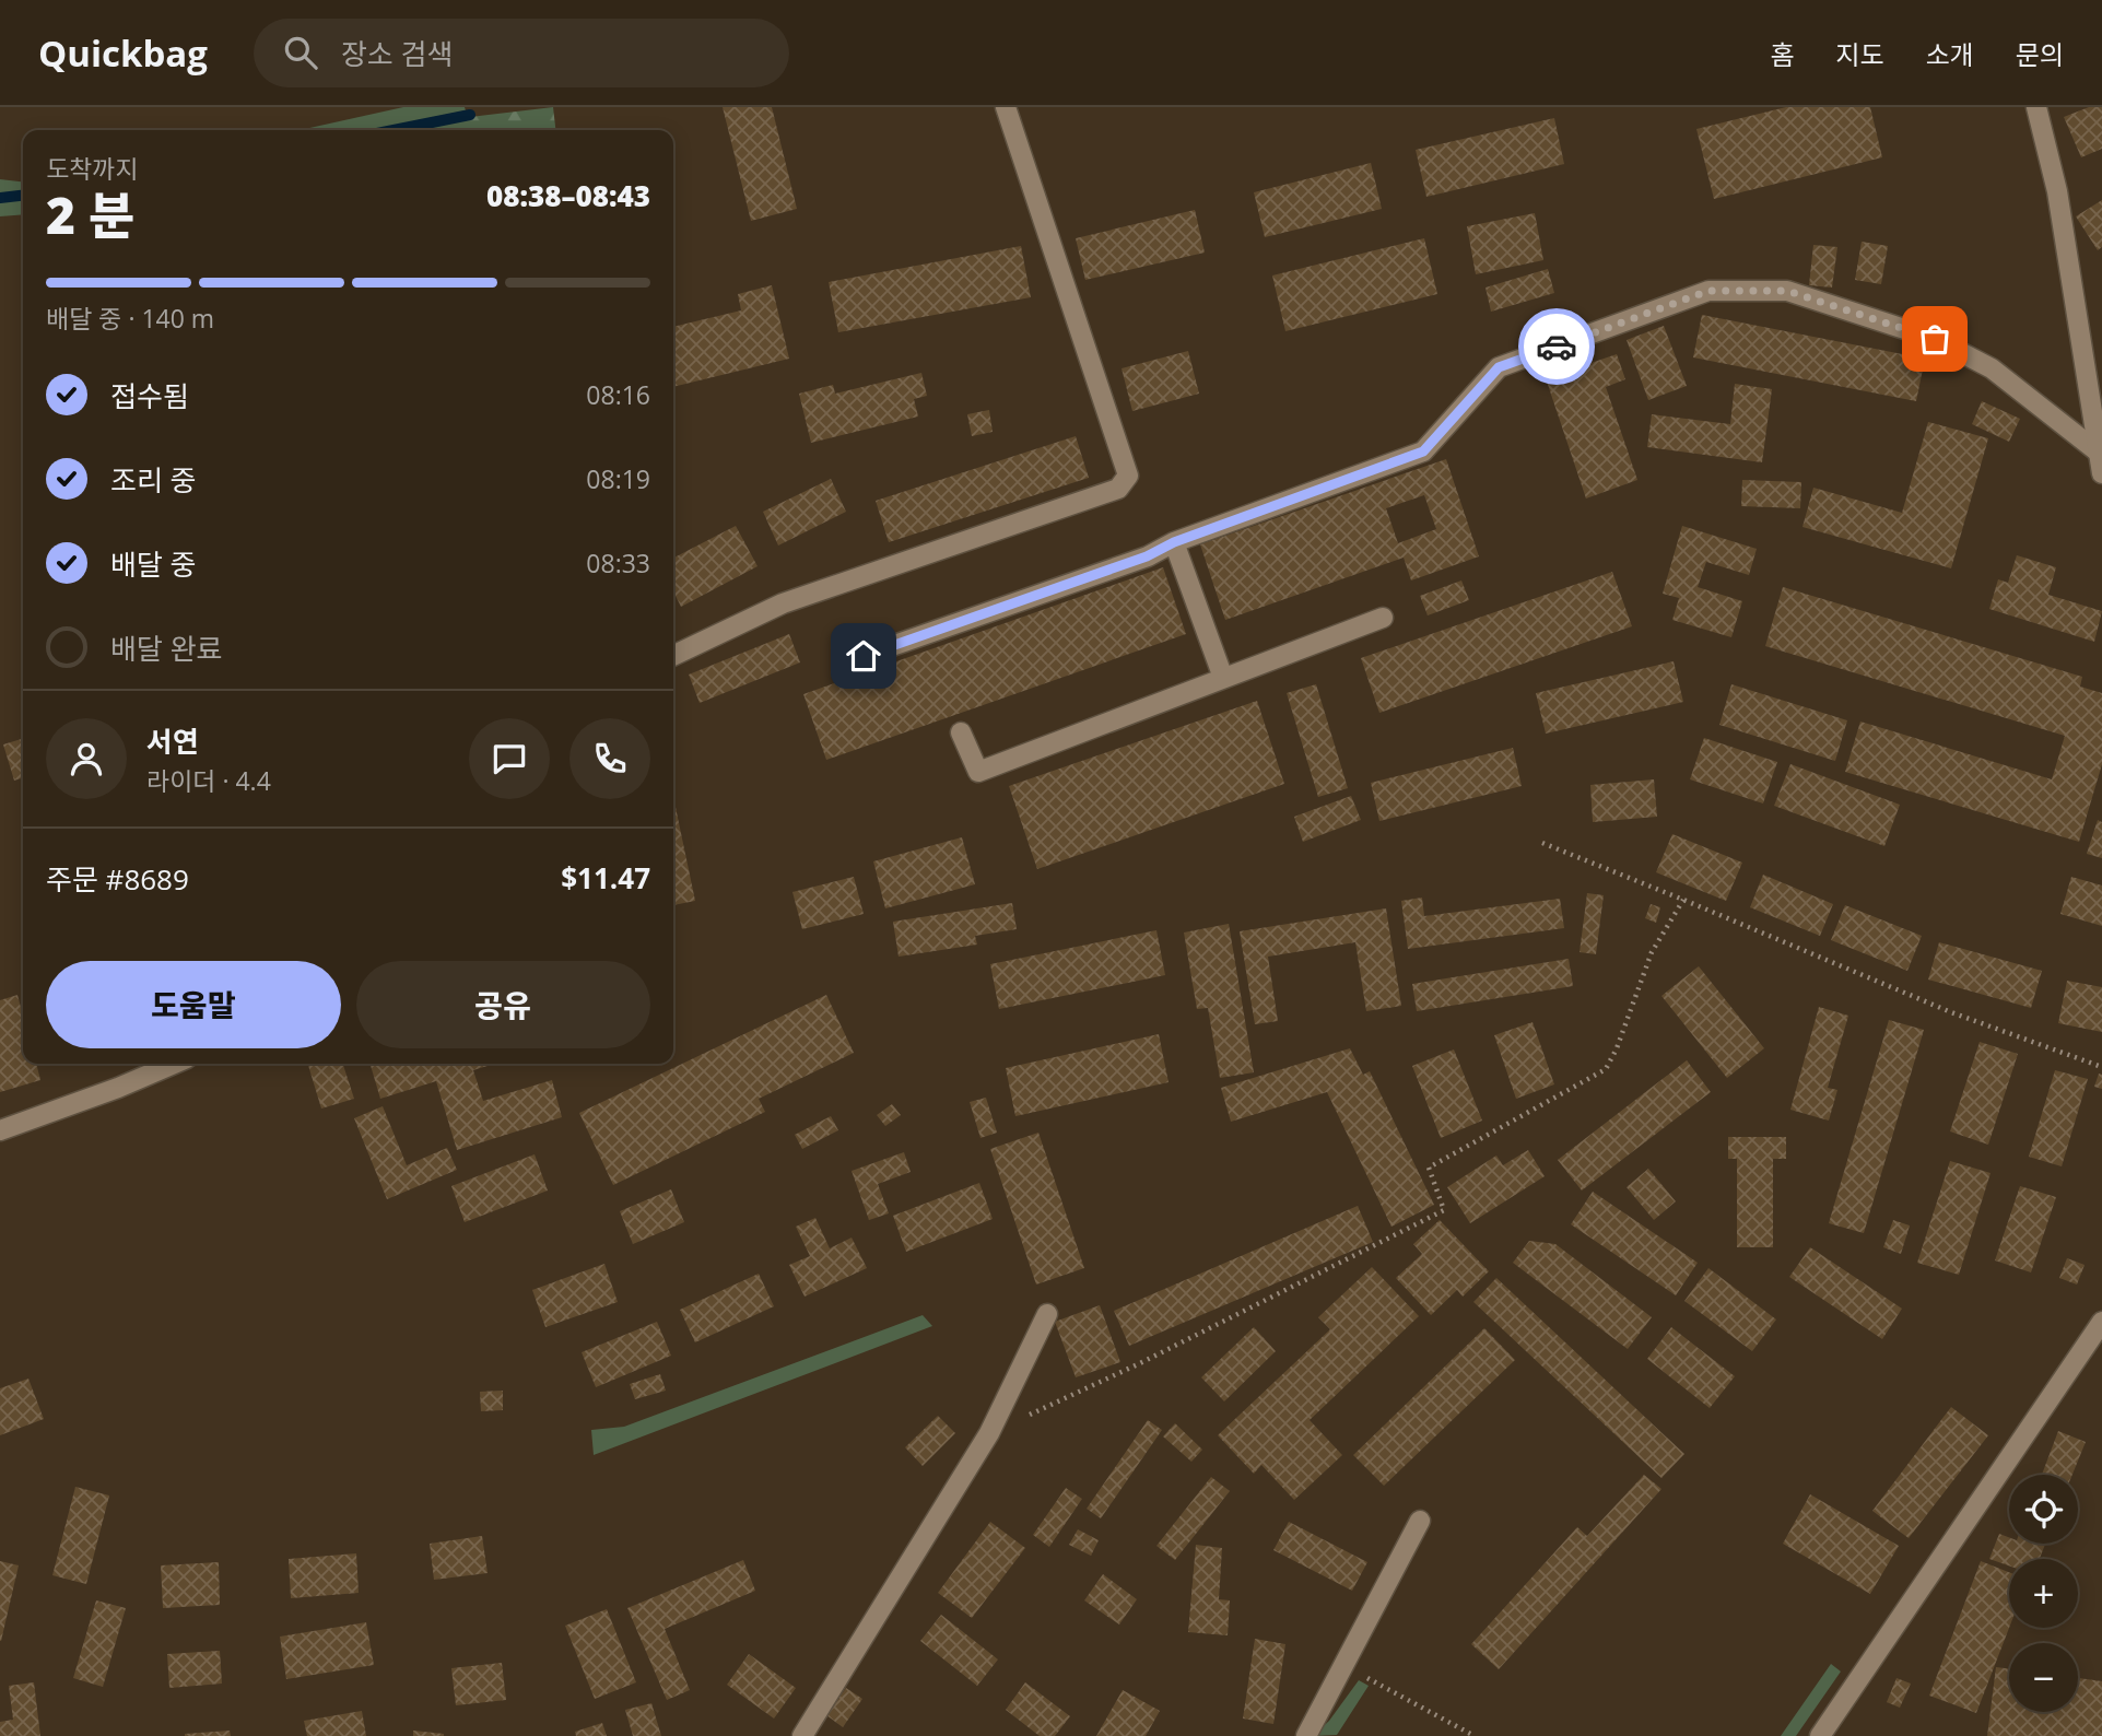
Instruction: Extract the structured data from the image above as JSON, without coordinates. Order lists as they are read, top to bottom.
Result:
{
  "page": {
    "header": "Quickbag",
    "search": "장소 검색",
    "nav": [
      "홈",
      "지도",
      "소개",
      "문의"
    ],
    "heading": ["2 분", "도착까지", "08:38–08:43"],
    "panel": [
      "서연",
      "라이더 · 4.4",
      "주문 #8689",
      "$11.47"
    ],
    "bar": "배달 중 · 140 m",
    "list": [
      ["접수됨", "08:16"],
      ["조리 중", "08:19"],
      ["배달 중", "08:33"],
      "배달 완료"
    ],
    "buttons": ["도움말", "공유"],
    "map_buttons": ["+", "−"]
  }
}
